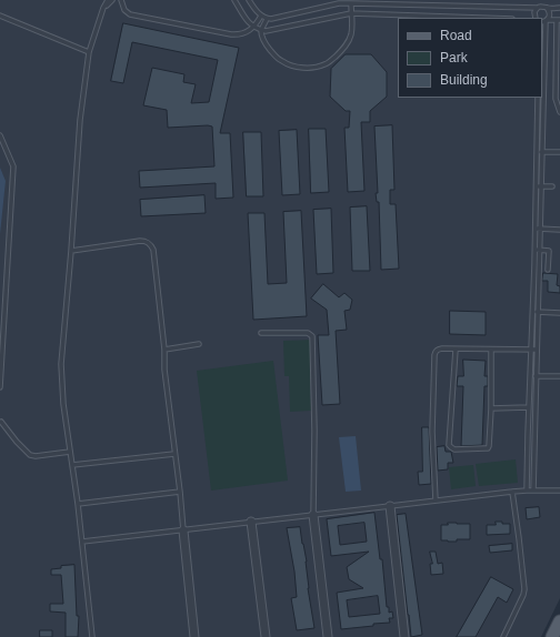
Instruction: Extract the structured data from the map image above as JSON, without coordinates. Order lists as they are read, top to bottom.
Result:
{
  "legend": ["Road", "Park", "Building"]
}
